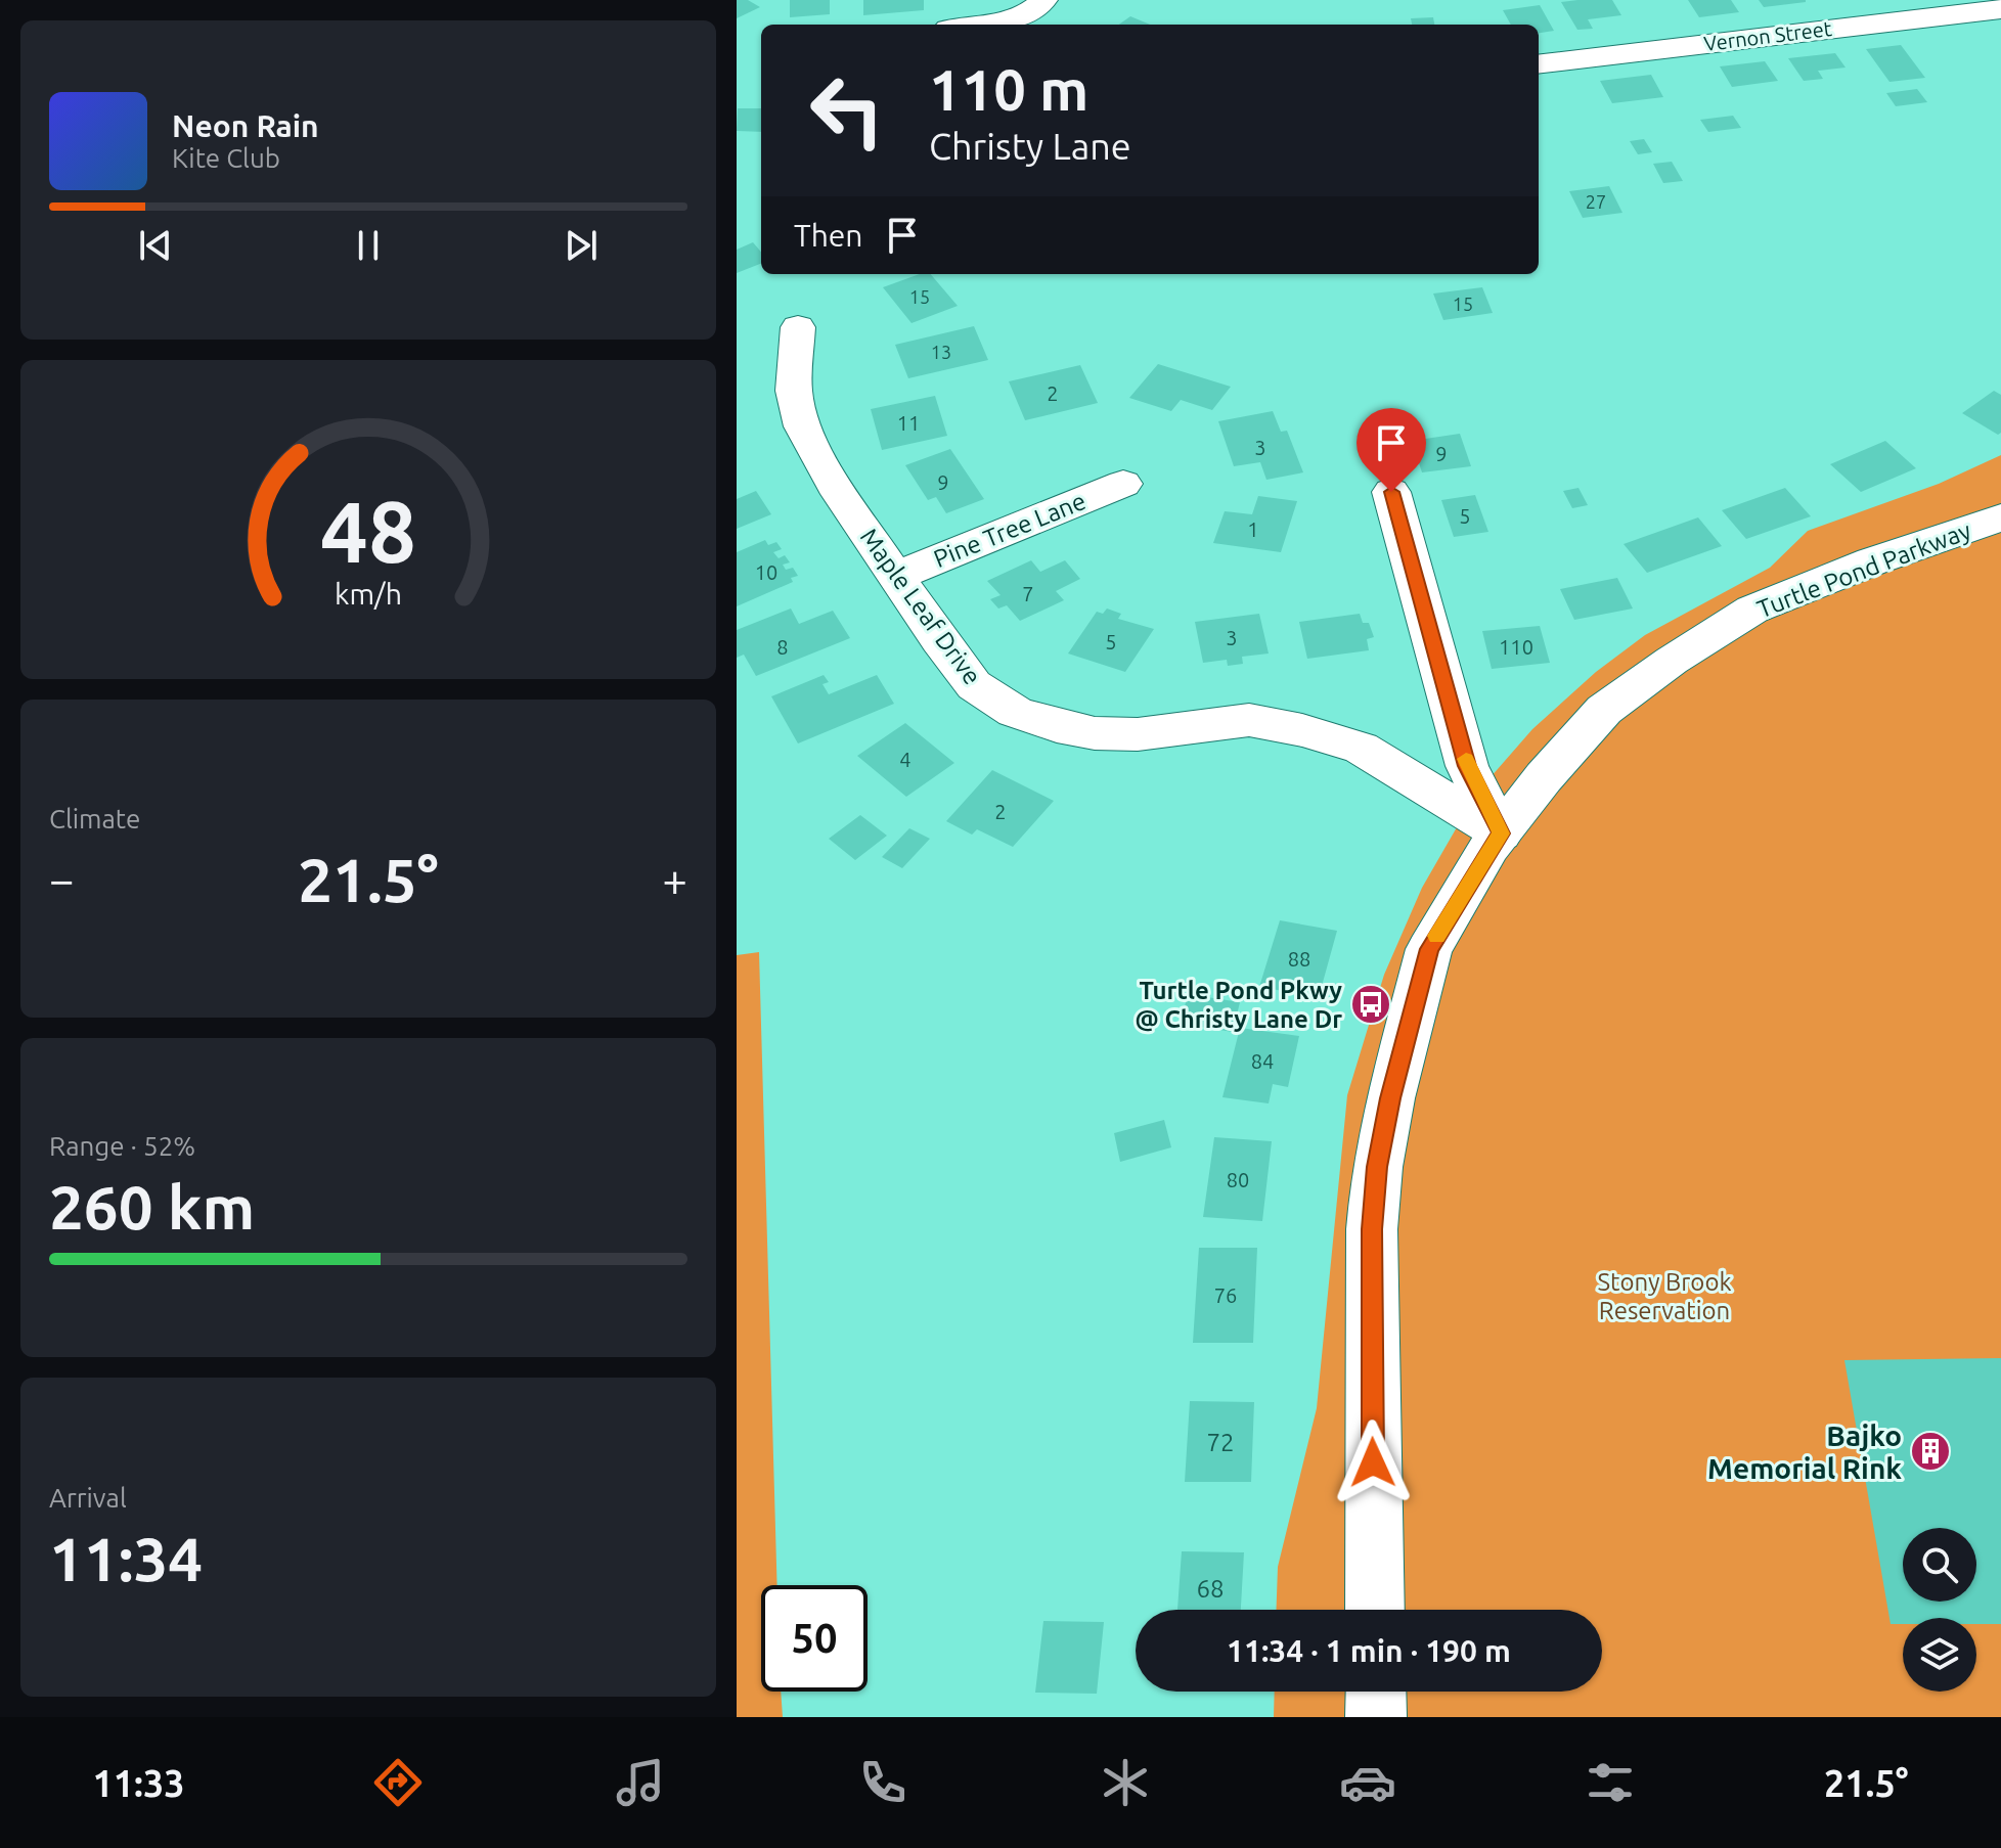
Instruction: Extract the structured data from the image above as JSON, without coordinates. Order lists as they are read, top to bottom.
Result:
{
  "streets": {
    "street": [
      "Vernon Street",
      "Pine Tree Lane",
      "Turtle Pond Parkway",
      "Maple Leaf Drive"
    ]
  },
  "crossings": [
    ["Pine Tree Lane", "Maple Leaf Drive"],
    ["Turtle Pond Parkway", "Maple Leaf Drive"]
  ],
  "parks": ["Stony Brook Reservation"],
  "places": {
    "bus stop": ["Turtle Pond Pkwy @ Christy Lane Dr"],
    "building": ["Bajko Memorial Rink"]
  },
  "house_numbers": [
    "27",
    "15",
    "15",
    "13",
    "2",
    "11",
    "3",
    "9",
    "9",
    "5",
    "1",
    "10",
    "7",
    "3",
    "5",
    "8",
    "110",
    "4",
    "2",
    "88",
    "84",
    "80",
    "76",
    "72",
    "68"
  ],
  "page": {
    "turn": ["110 m", "Christy Lane"],
    "song": ["Neon Rain", "Kite Club"],
    "then": "Then",
    "tile": [
      "Climate",
      ["Range · 52%", "260 km"],
      ["Arrival", "11:34"]
    ],
    "heat": ["−", "21.5°", "+"],
    "limit": "50",
    "trip": "11:34 · 1 min · 190 m",
    "tabs": ["11:33", "21.5°"],
    "gauge": ["48", "km/h"]
  }
}
